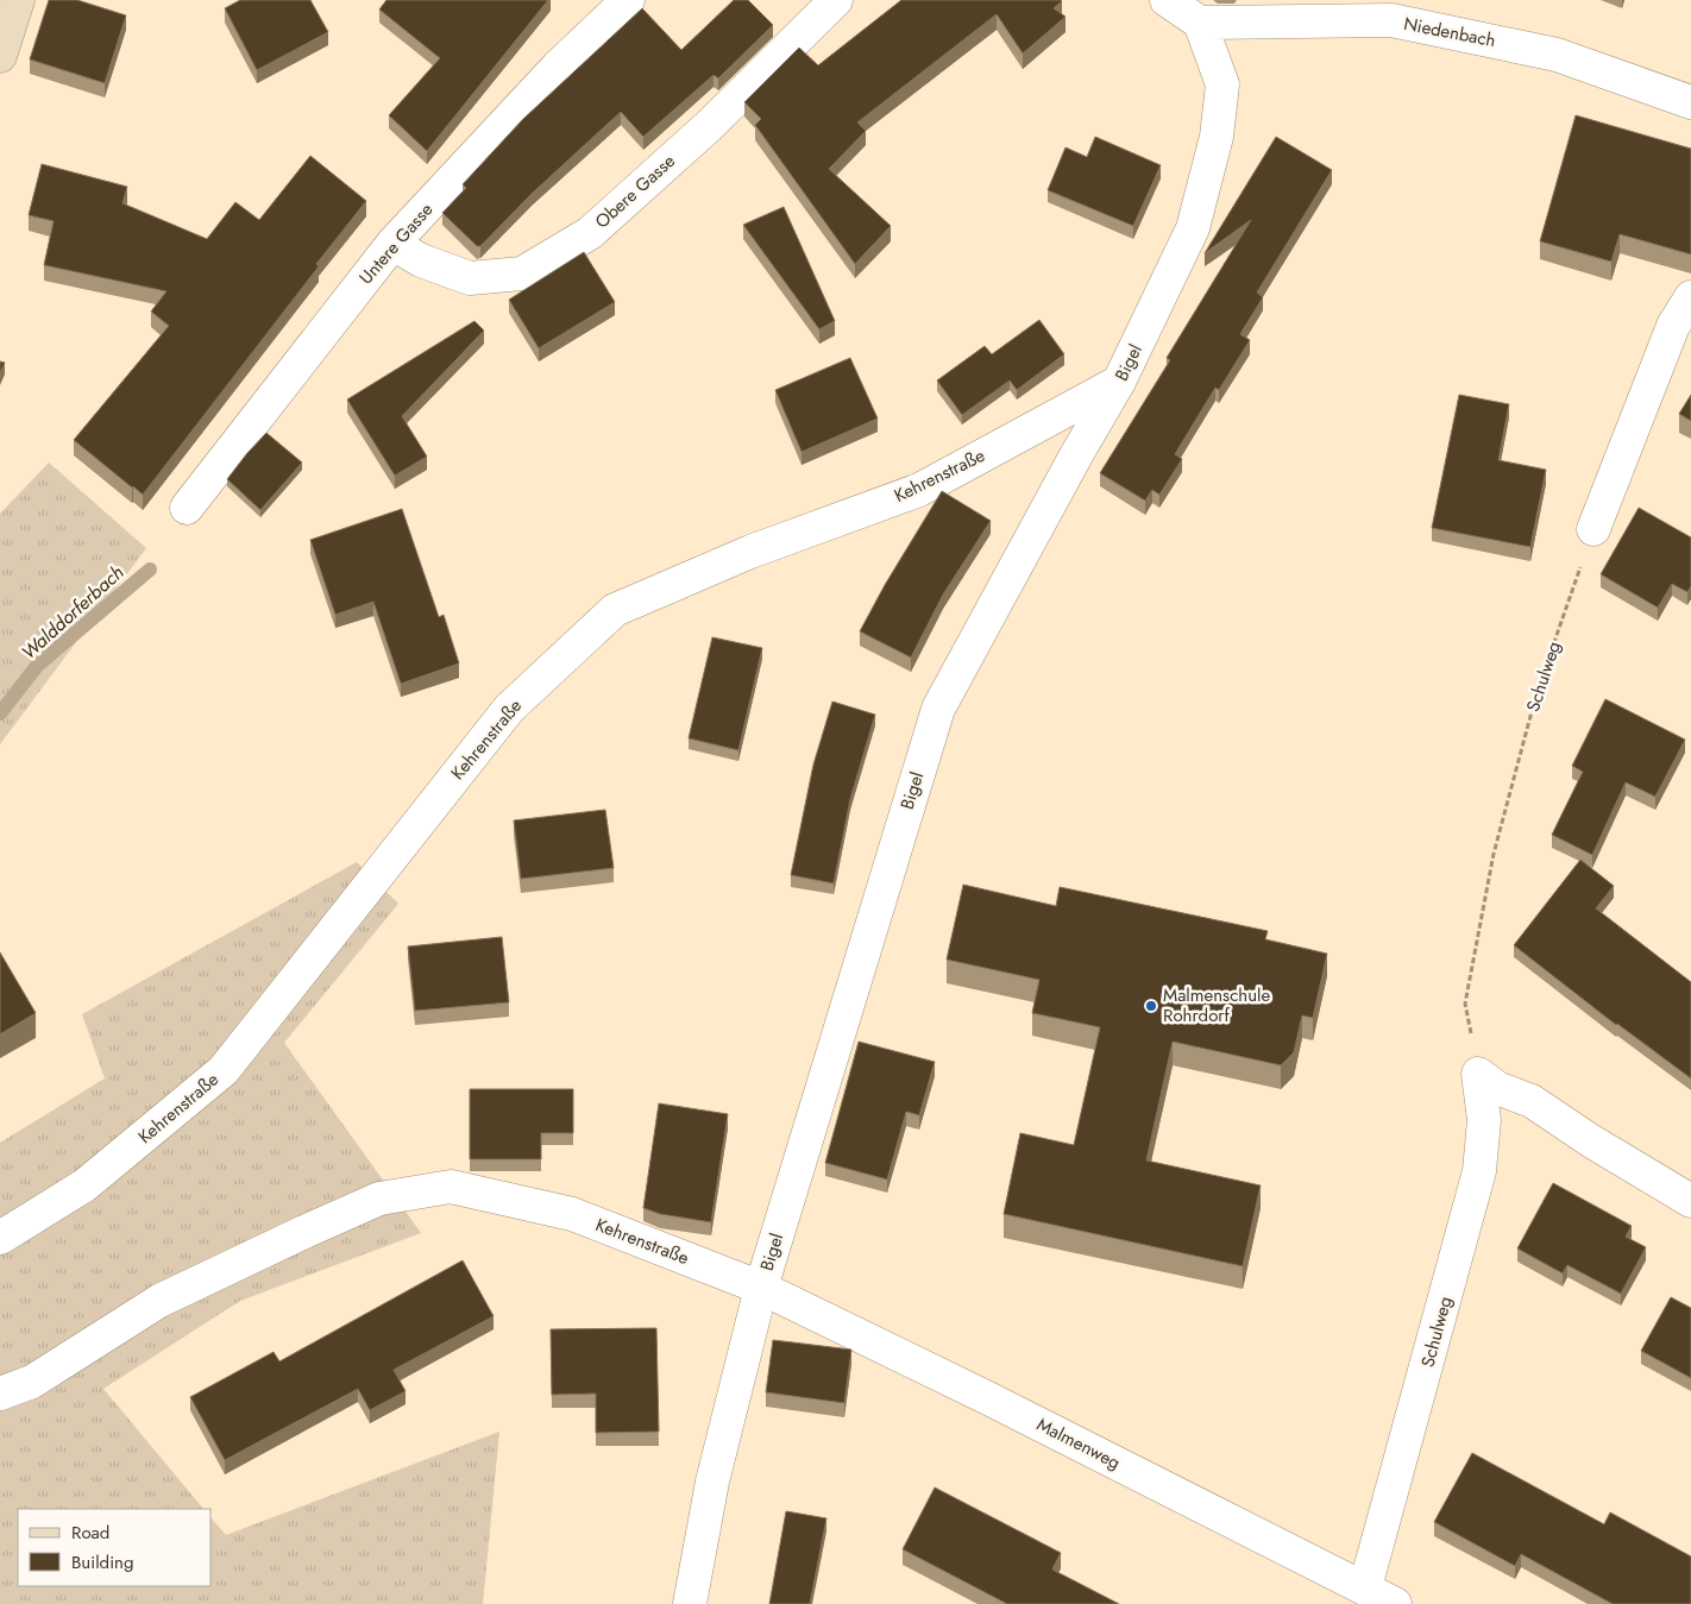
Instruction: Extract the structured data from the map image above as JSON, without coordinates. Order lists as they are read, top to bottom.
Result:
{
  "streets": {
    "street": [
      "Niedenbach",
      "Obere Gasse",
      "Untere Gasse",
      "Bigel",
      "Kehrenstraße",
      "Schulweg",
      "Malmenweg"
    ]
  },
  "crossings": [
    ["Niedenbach", "Bigel"],
    ["Obere Gasse", "Untere Gasse"],
    ["Bigel", "Kehrenstraße"],
    ["Bigel", "Malmenweg"],
    ["Kehrenstraße", "Malmenweg"],
    ["Schulweg", "Malmenweg"]
  ],
  "water": ["Walddorferbach"],
  "places": ["Malmenschule Rohrdorf"],
  "legend": ["Road", "Building"]
}
